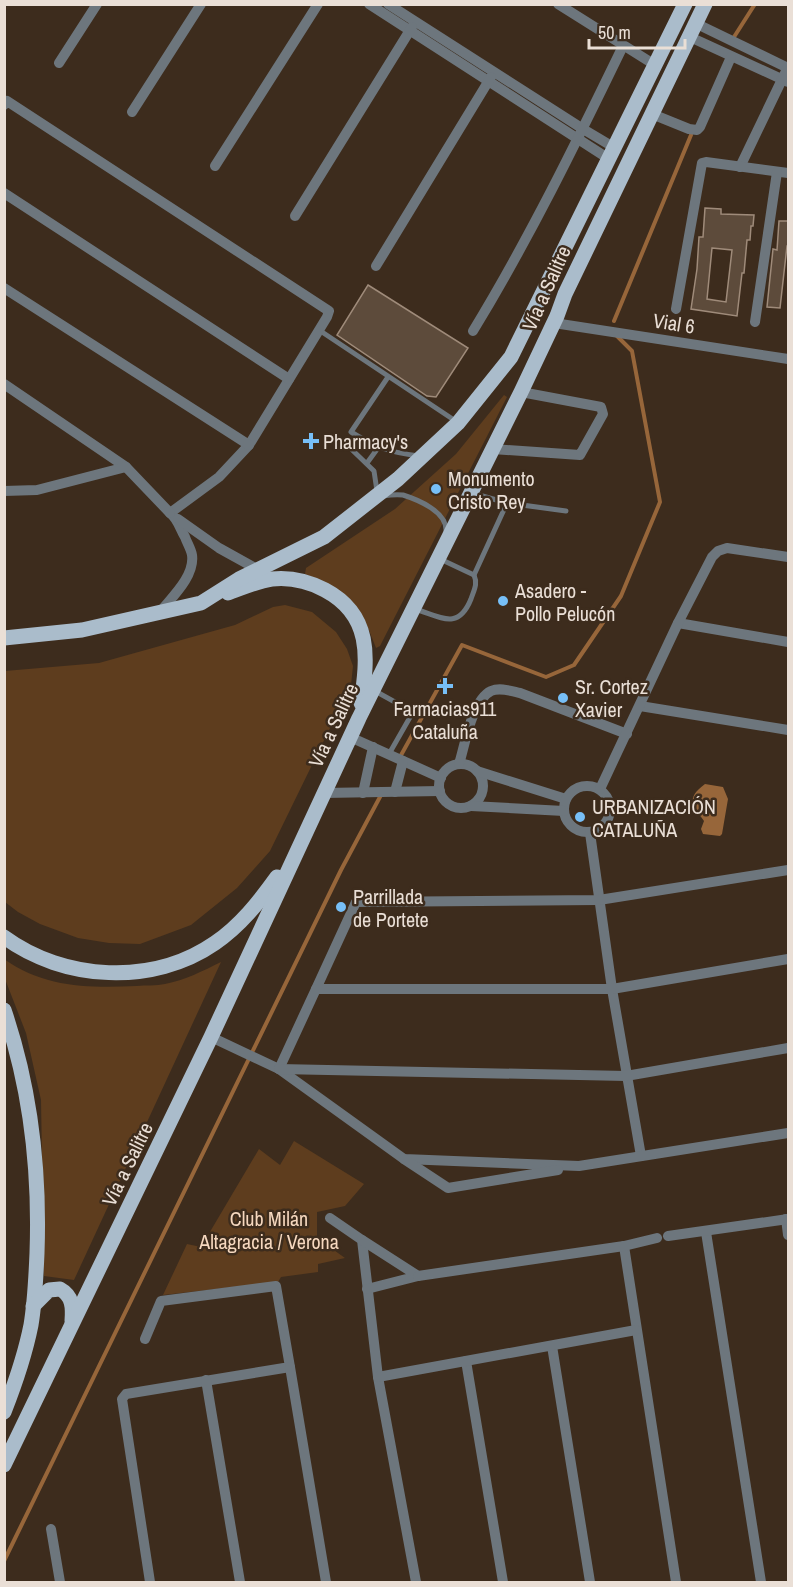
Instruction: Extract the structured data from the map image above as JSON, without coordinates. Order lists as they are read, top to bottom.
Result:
{
  "streets": {
    "main road": ["Vía a Salitre"],
    "street": ["Vial 6"]
  },
  "crossings": [
    ["Vía a Salitre", "Vial 6"]
  ],
  "parks": ["Club Milán Altagracia / Verona"],
  "places": {
    "health": ["Pharmacy's", "Farmacias911 Cataluña"],
    "other": [
      "Monumento Cristo Rey",
      "Asadero - Pollo Pelucón",
      "Sr. Cortez Xavier",
      "URBANIZACIÓN CATALUÑA",
      "Parrillada de Portete"
    ]
  },
  "scale_bar": "50 m"
}
